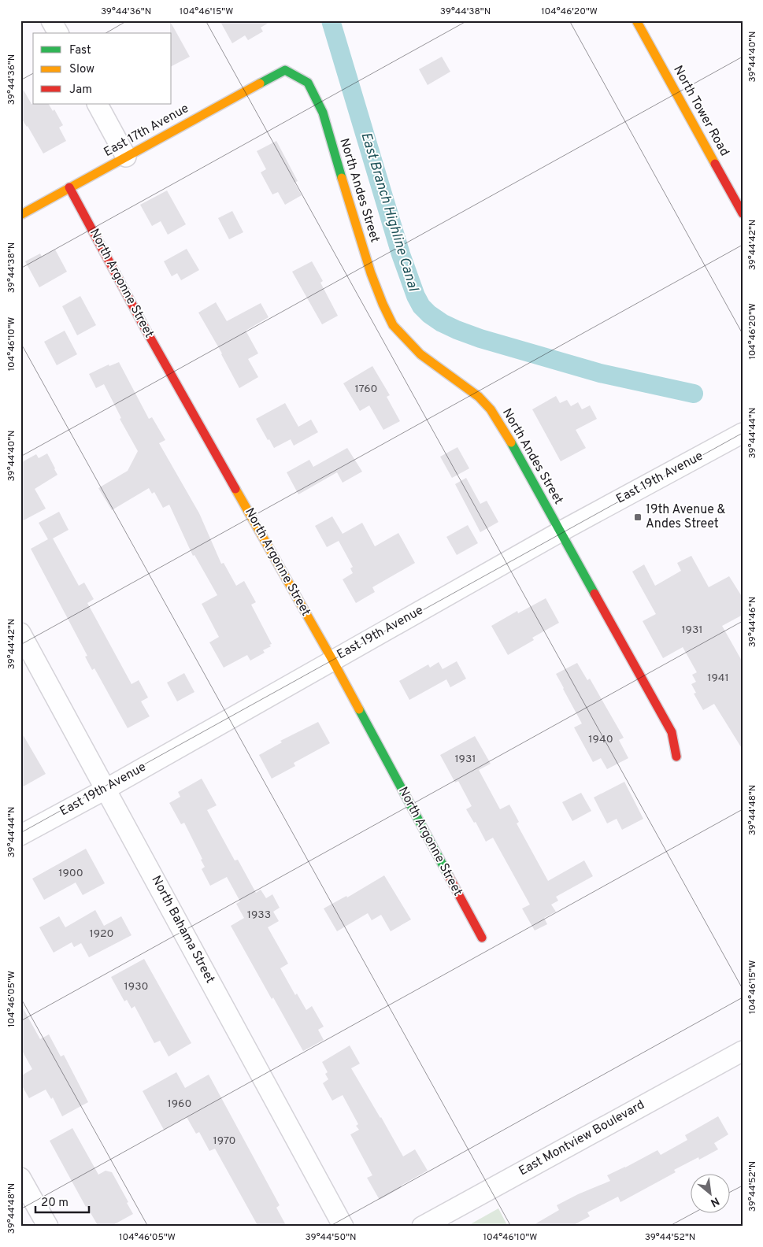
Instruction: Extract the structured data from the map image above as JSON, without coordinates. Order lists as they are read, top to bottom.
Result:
{
  "streets": {
    "street": [
      "North Tower Road",
      "East 17th Avenue",
      "North Andes Street",
      "North Argonne Street",
      "East 19th Avenue",
      "North Bahama Street",
      "East Montview Boulevard"
    ]
  },
  "crossings": [
    ["East 17th Avenue", "North Andes Street"],
    ["East 17th Avenue", "North Argonne Street"],
    ["North Andes Street", "East 19th Avenue"],
    ["North Argonne Street", "East 19th Avenue"],
    ["East 19th Avenue", "North Bahama Street"]
  ],
  "water": ["East Branch Highline Canal"],
  "places": {
    "transit": ["19th Avenue & Andes Street"]
  },
  "house_numbers": [
    "1760",
    "1931",
    "1941",
    "1940",
    "1931",
    "1900",
    "1933",
    "1920",
    "1930",
    "1960",
    "1970"
  ],
  "legend": ["Fast", "Slow", "Jam"],
  "scale_bar": "20 m",
  "north": "bottom right",
  "coordinates": [
    "39°44'36\"N",
    "104°46'15\"W",
    "39°44'38\"N",
    "104°46'20\"W",
    "39°44'40\"N",
    "39°44'42\"N",
    "104°46'10\"W",
    "39°44'44\"N",
    "39°44'46\"N",
    "39°44'48\"N",
    "104°46'05\"W",
    "39°44'52\"N",
    "39°44'50\"N"
  ]
}
